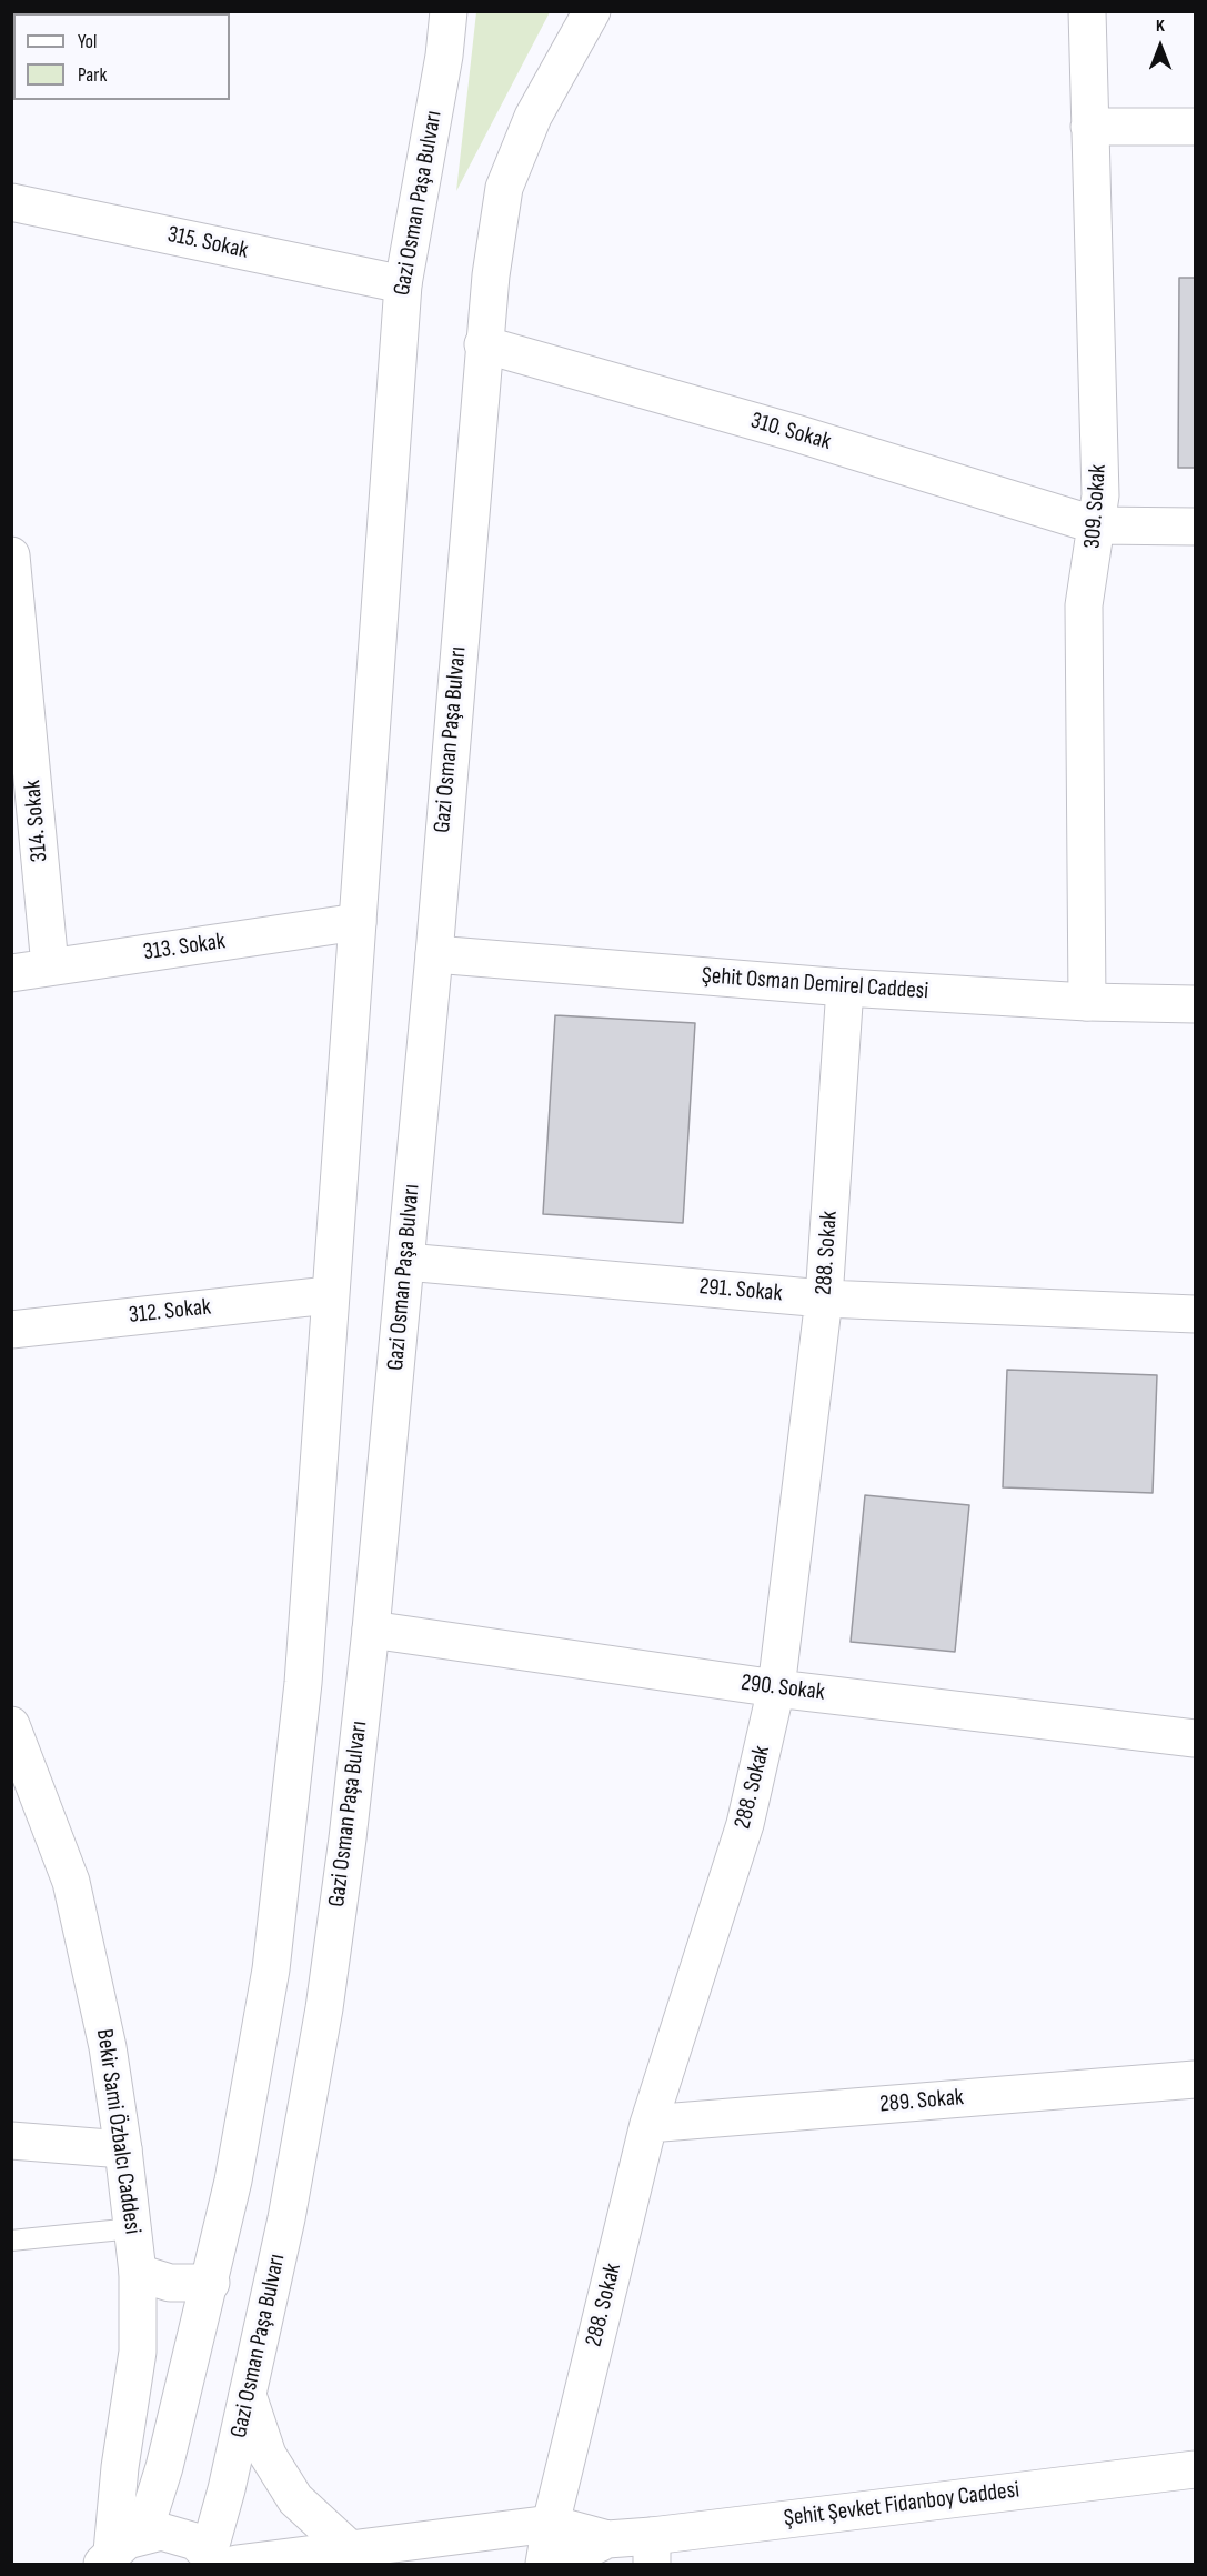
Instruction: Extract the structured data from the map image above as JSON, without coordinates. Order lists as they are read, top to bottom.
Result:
{
  "streets": {
    "street": [
      "Gazi Osman Paşa Bulvarı",
      "315. Sokak",
      "310. Sokak",
      "309. Sokak",
      "314. Sokak",
      "313. Sokak",
      "Şehit Osman Demirel Caddesi",
      "288. Sokak",
      "291. Sokak",
      "312. Sokak",
      "290. Sokak",
      "289. Sokak",
      "Bekir Sami Özbalcı Caddesi",
      "Şehit Şevket Fidanboy Caddesi"
    ]
  },
  "crossings": [
    ["Gazi Osman Paşa Bulvarı", "315. Sokak"],
    ["Gazi Osman Paşa Bulvarı", "310. Sokak"],
    ["Gazi Osman Paşa Bulvarı", "313. Sokak"],
    ["Gazi Osman Paşa Bulvarı", "Şehit Osman Demirel Caddesi"],
    ["Gazi Osman Paşa Bulvarı", "291. Sokak"],
    ["Gazi Osman Paşa Bulvarı", "312. Sokak"],
    ["Gazi Osman Paşa Bulvarı", "290. Sokak"],
    ["Gazi Osman Paşa Bulvarı", "Bekir Sami Özbalcı Caddesi"],
    ["310. Sokak", "309. Sokak"],
    ["309. Sokak", "Şehit Osman Demirel Caddesi"],
    ["314. Sokak", "313. Sokak"],
    ["Şehit Osman Demirel Caddesi", "288. Sokak"],
    ["288. Sokak", "291. Sokak"],
    ["288. Sokak", "290. Sokak"],
    ["288. Sokak", "289. Sokak"]
  ],
  "legend": ["Yol", "Park"],
  "north": "top"
}
